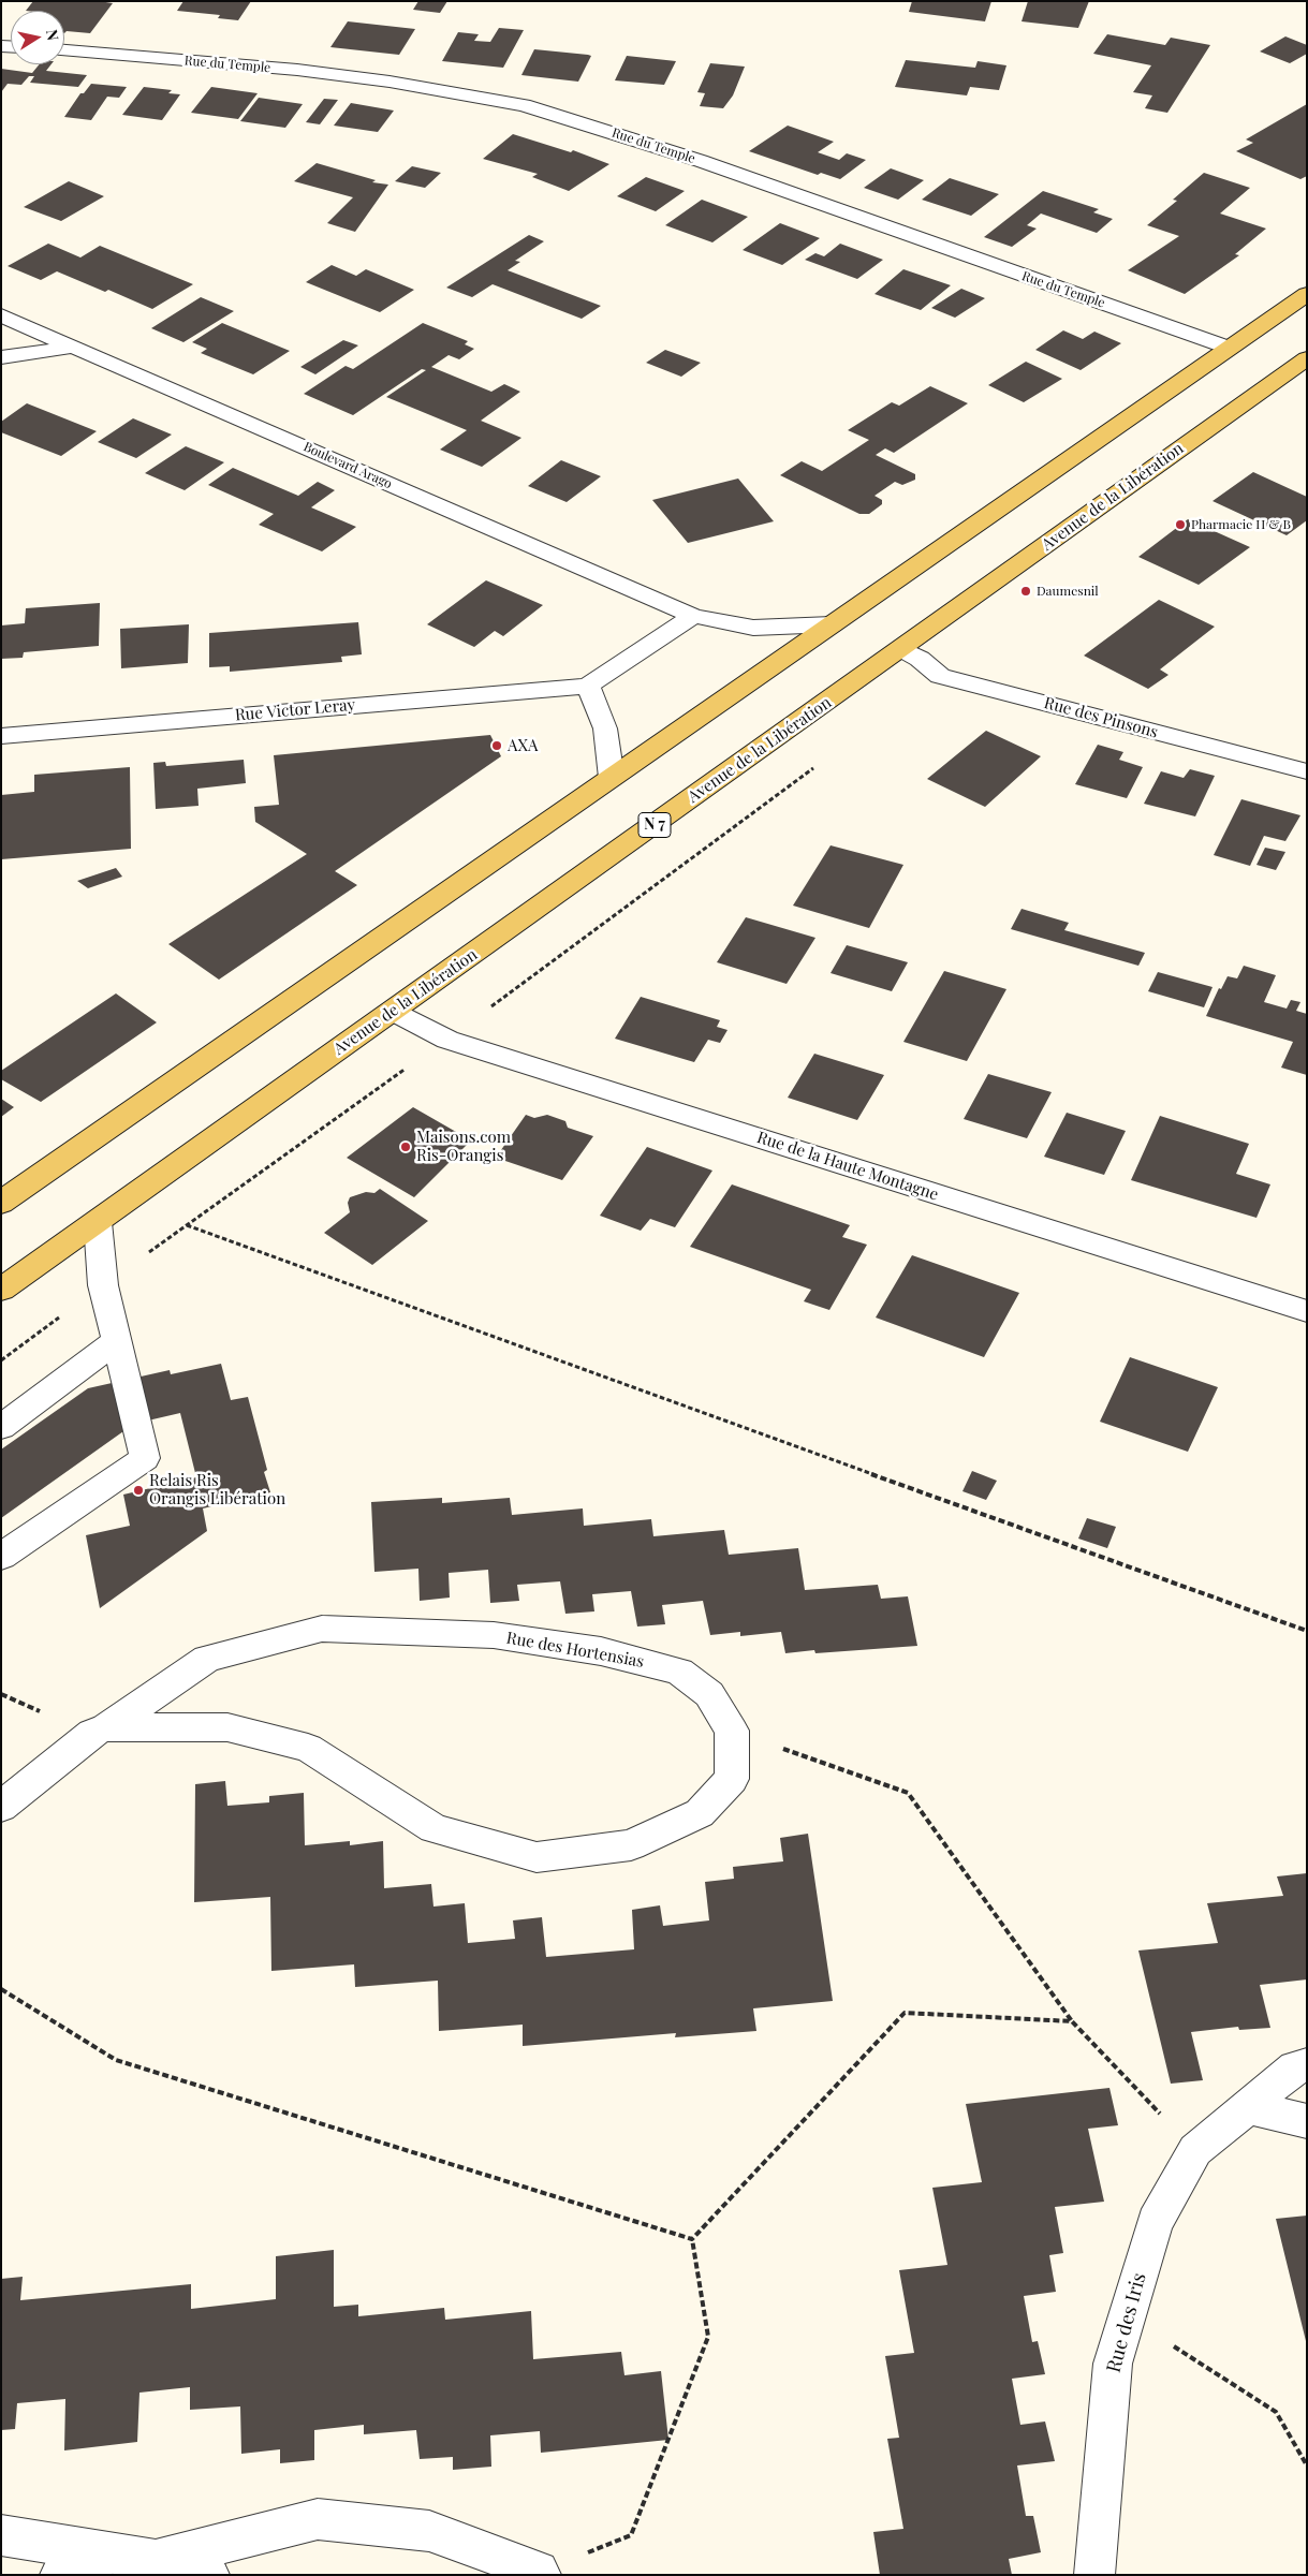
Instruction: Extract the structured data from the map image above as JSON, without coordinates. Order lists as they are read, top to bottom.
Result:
{
  "streets": {
    "main road": ["Avenue de la Libération", "N 7"],
    "street": [
      "Rue du Temple",
      "Boulevard Arago",
      "Rue Victor Leray",
      "Rue des Pinsons",
      "Rue de la Haute Montagne",
      "Rue des Hortensias",
      "Rue des Iris"
    ]
  },
  "crossings": [
    ["Avenue de la Libération", "Rue des Pinsons"],
    ["Avenue de la Libération", "Rue de la Haute Montagne"]
  ],
  "places": [
    "Pharmacie H & B",
    "Daumesnil",
    "AXA",
    "Maisons.com Ris-Orangis",
    "Relais Ris Orangis Libération"
  ],
  "north": "right"
}
